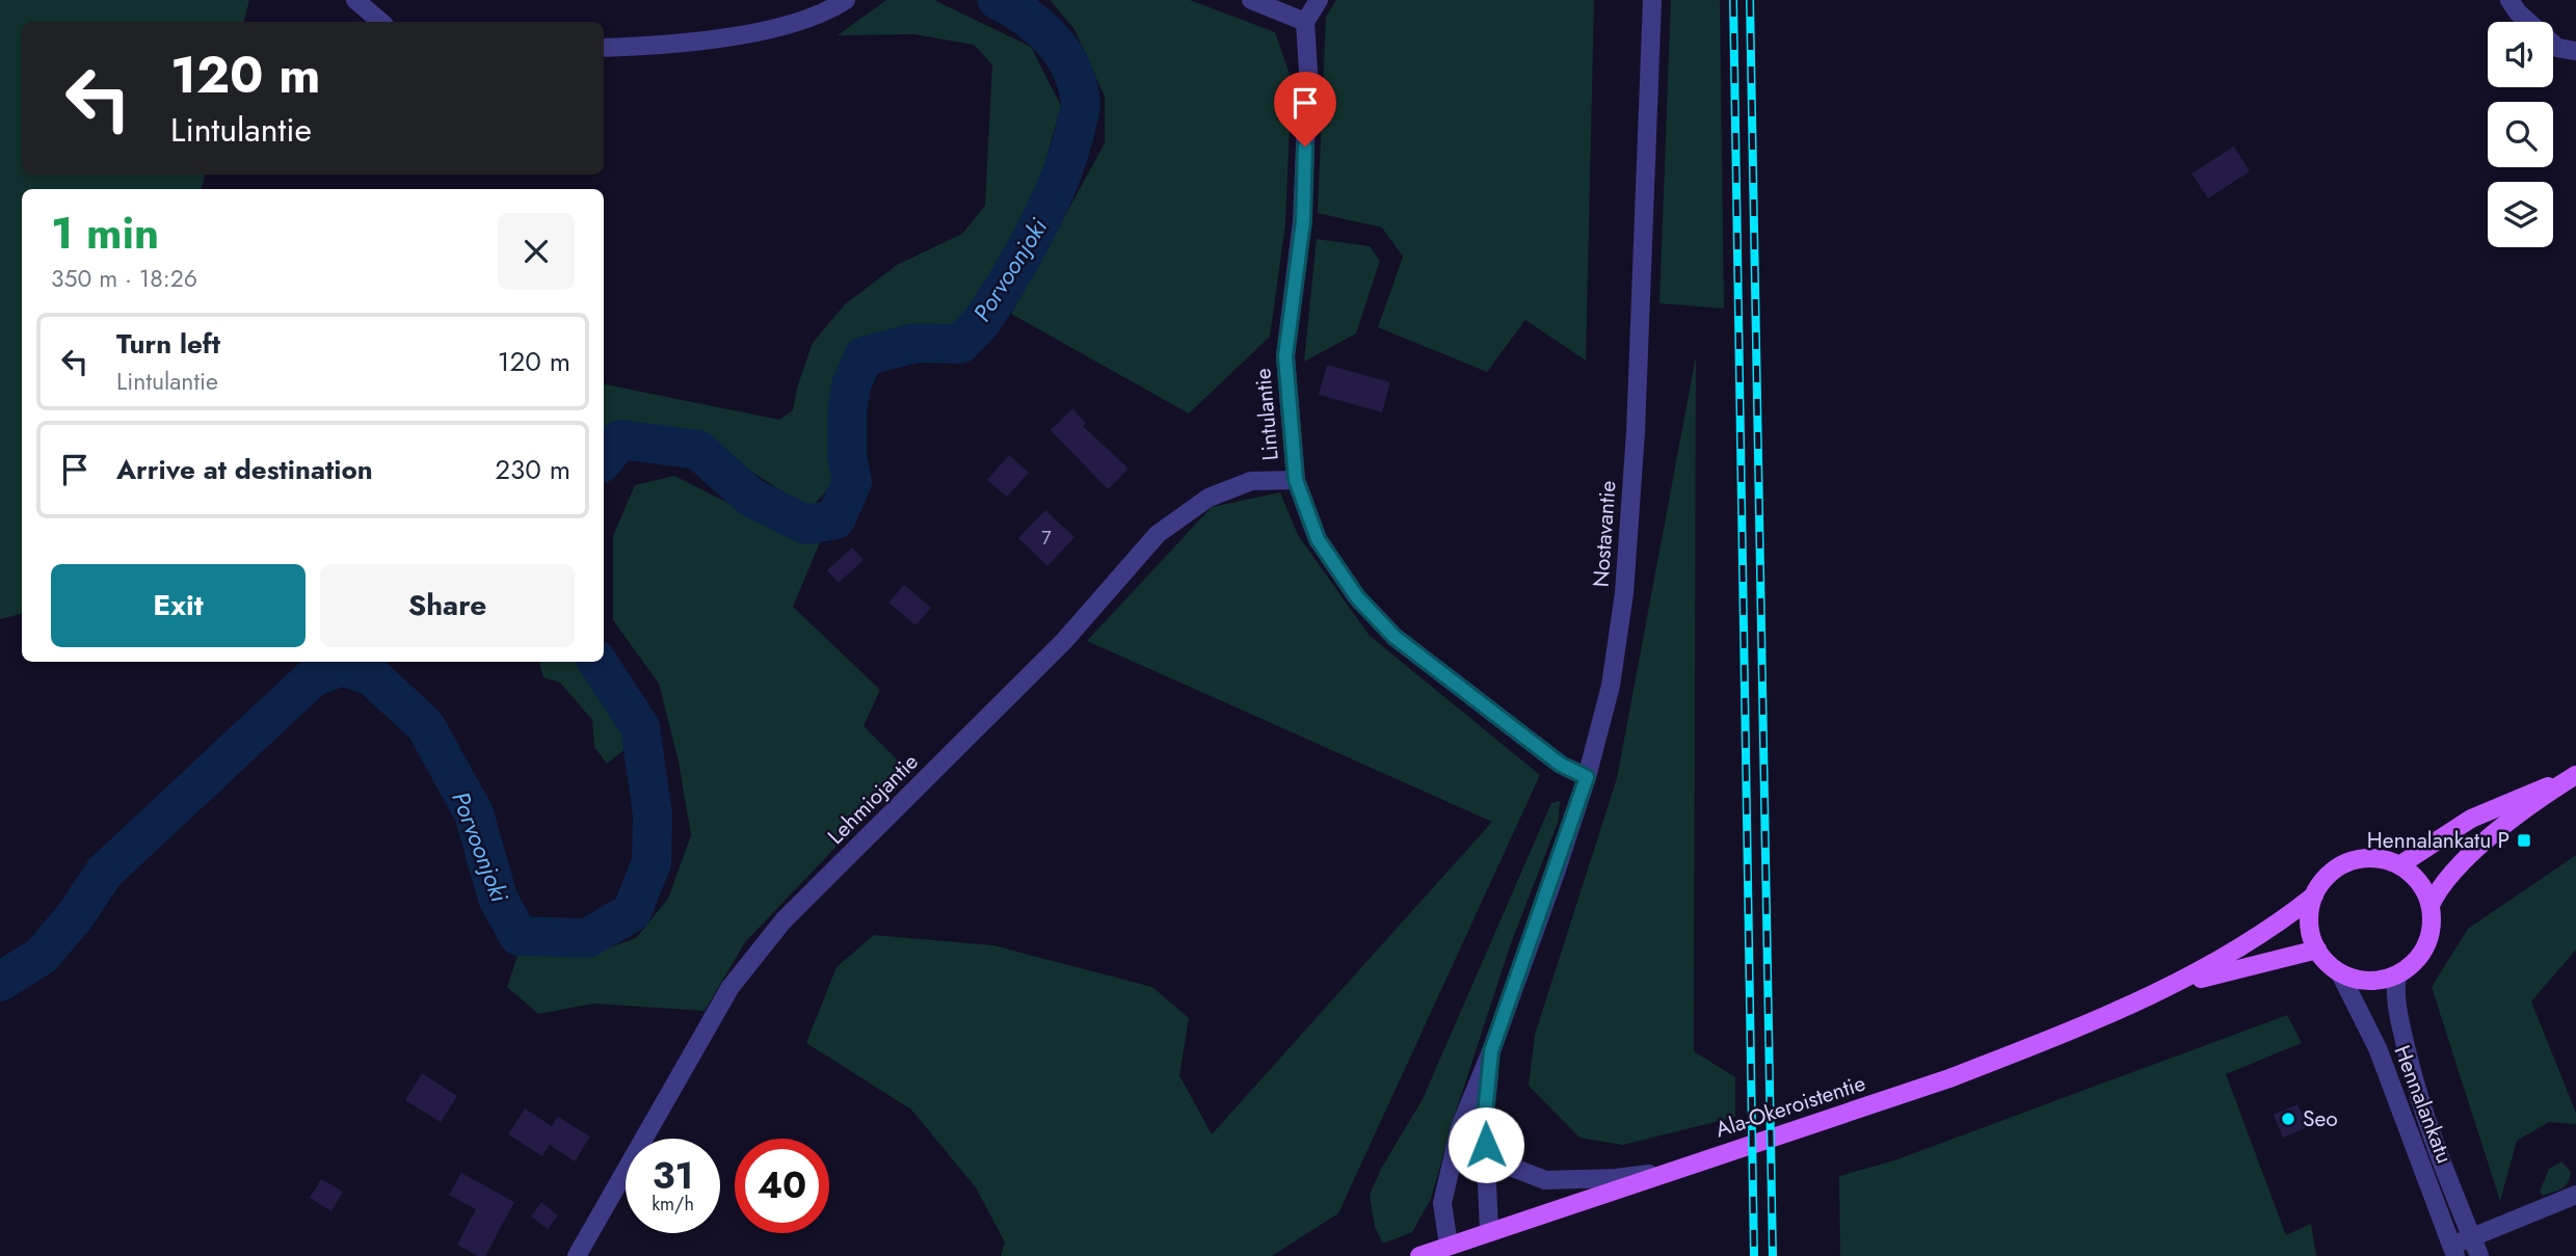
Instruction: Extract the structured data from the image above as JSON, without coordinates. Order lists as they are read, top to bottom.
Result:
{
  "streets": {
    "main road": ["Ala-Okeroistentie"],
    "street": [
      "Lintulantie",
      "Nostavantie",
      "Lehmiojantie",
      "Hennalankatu"
    ]
  },
  "crossings": [
    ["Lintulantie", "Nostavantie"],
    ["Lintulantie", "Lehmiojantie"],
    ["Nostavantie", "Ala-Okeroistentie"],
    ["Hennalankatu", "Ala-Okeroistentie"]
  ],
  "water": ["Porvoonjoki"],
  "places": {
    "transit": ["Hennalankatu P"],
    "other": ["Seo"]
  },
  "house_numbers": ["7"],
  "page": {
    "turn": ["120 m", "Lintulantie"],
    "heading": ["1 min", "350 m · 18:26"],
    "list": [
      {
        "name": "Turn left",
        "note": "Lintulantie",
        "value": "120 m"
      },
      {
        "name": "Arrive at destination",
        "value": "230 m"
      }
    ],
    "buttons": ["Exit", "Share"],
    "speed": "31 km/h",
    "limit": "40"
  }
}
